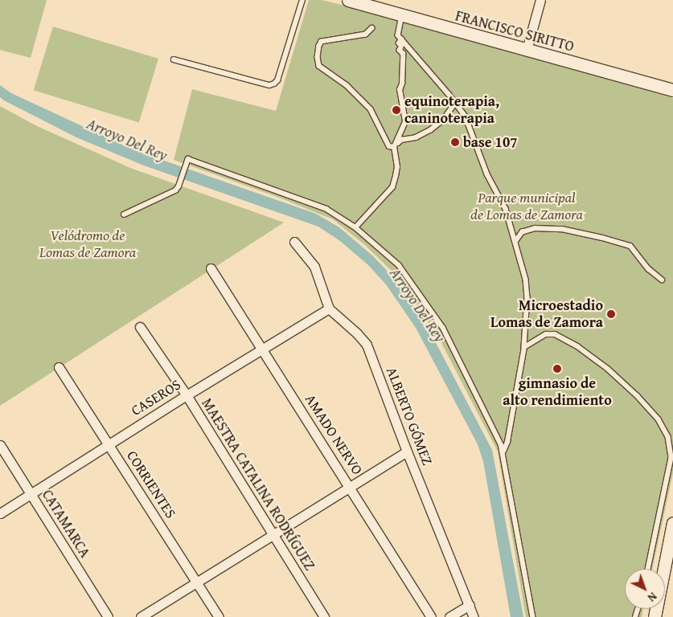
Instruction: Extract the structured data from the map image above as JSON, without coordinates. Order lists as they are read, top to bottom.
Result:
{
  "streets": {
    "street": [
      "FRANCISCO SIRITTO",
      "CASEROS",
      "ALBERTO GÓMEZ",
      "AMADO NERVO",
      "CORRIENTES",
      "MAESTRA CATALINA RODRÍGUEZ",
      "CATAMARCA"
    ]
  },
  "crossings": [
    ["CASEROS", "ALBERTO GÓMEZ"],
    ["CASEROS", "AMADO NERVO"],
    ["CASEROS", "CORRIENTES"],
    ["CASEROS", "MAESTRA CATALINA RODRÍGUEZ"],
    ["CASEROS", "CATAMARCA"]
  ],
  "water": ["Arroyo Del Rey"],
  "parks": ["Parque municipal de Lomas de Zamora", "Velódromo de Lomas de Zamora"],
  "places": [
    "equinoterapia, caninoterapia",
    "base 107",
    "Microestadio Lomas de Zamora",
    "gimnasio de alto rendimiento"
  ],
  "north": "bottom right"
}
